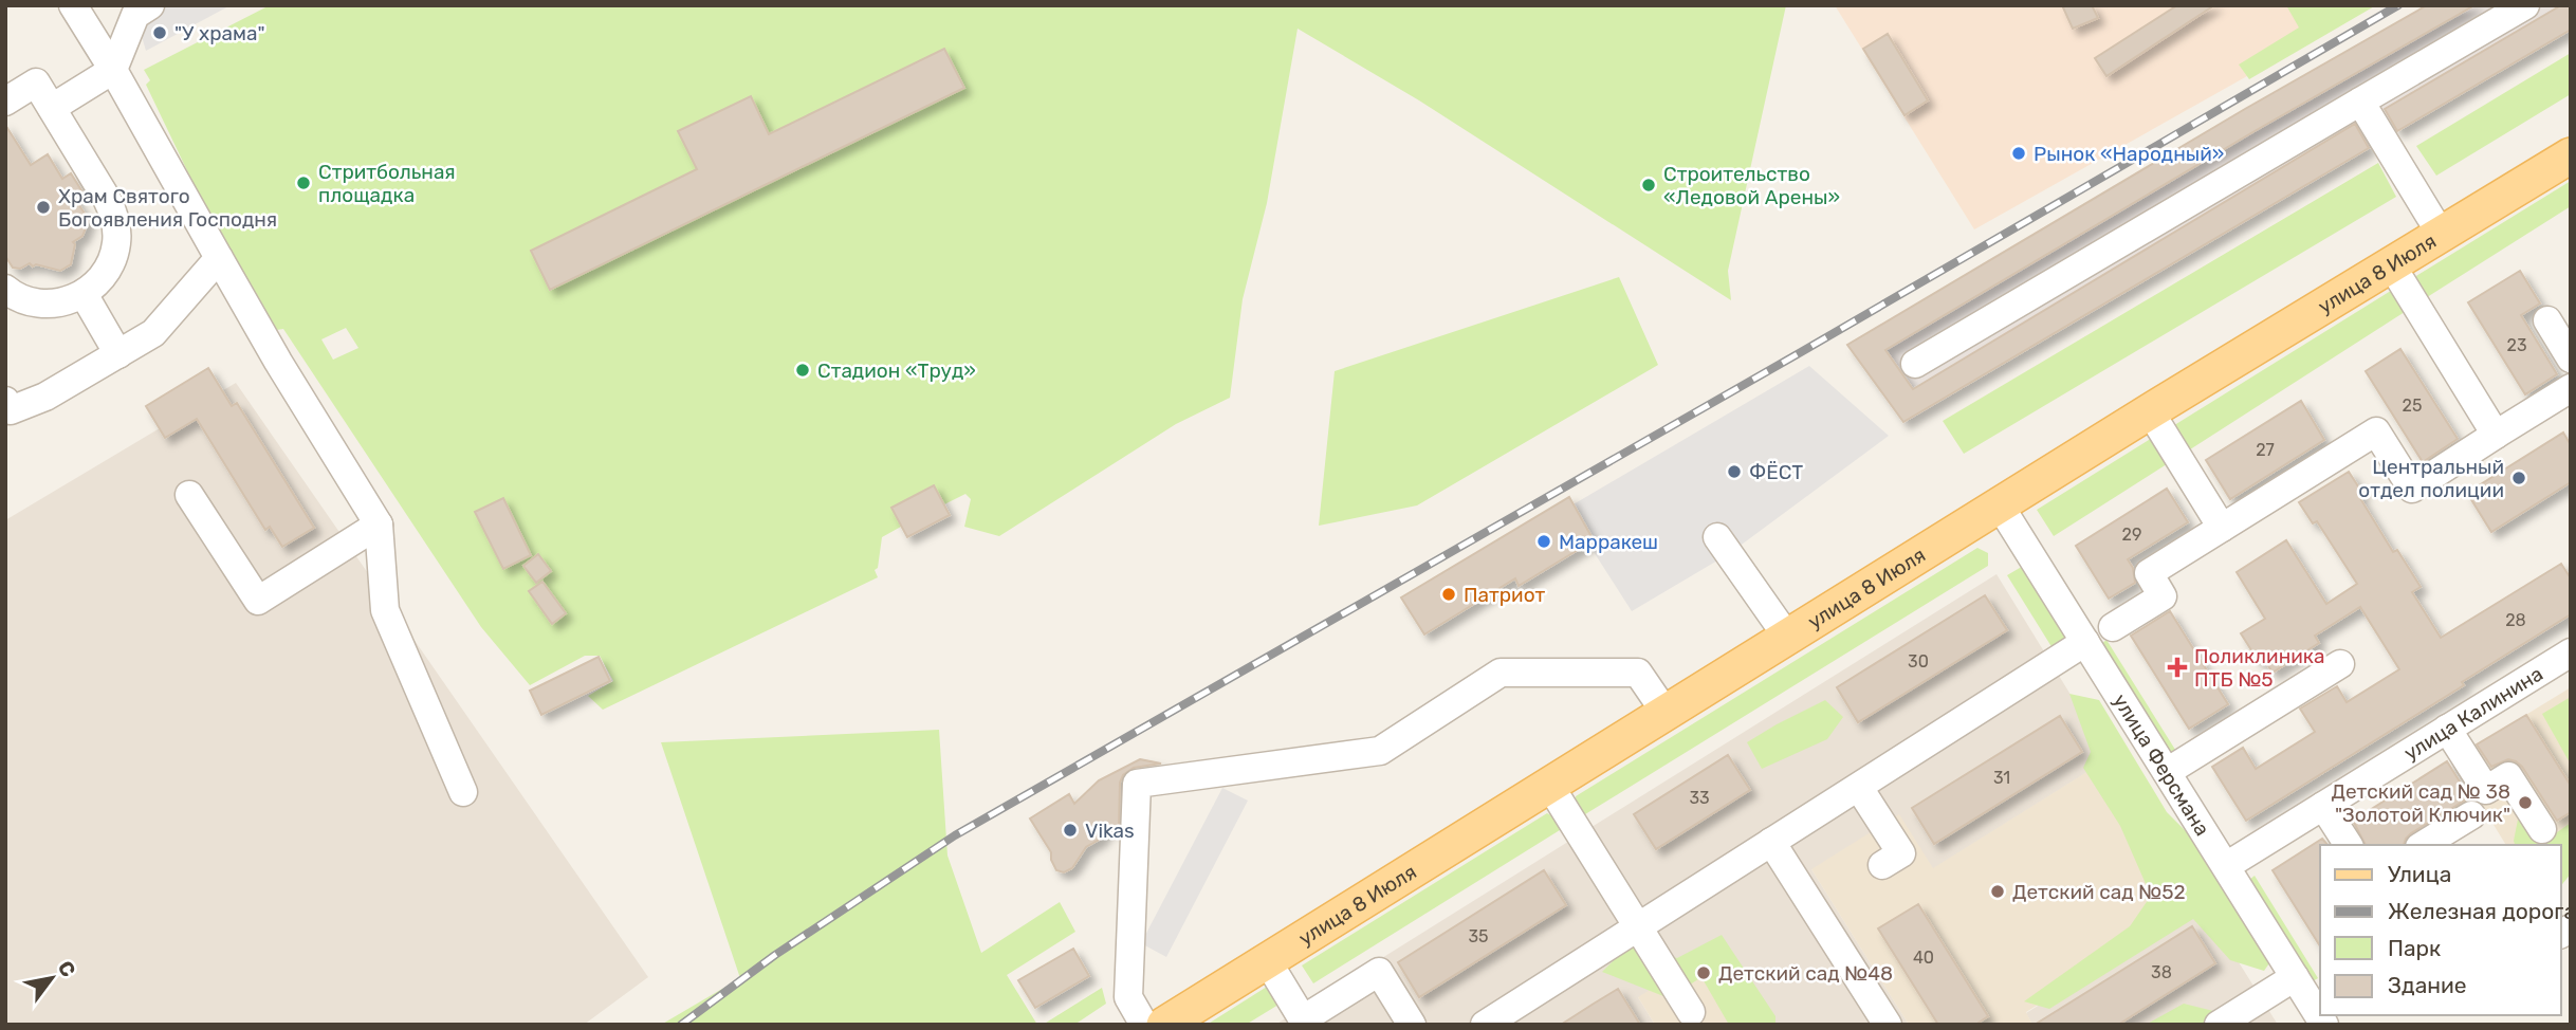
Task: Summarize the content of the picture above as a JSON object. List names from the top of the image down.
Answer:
{
  "streets": {
    "main road": ["улица 8 Июля"],
    "street": ["улица Калинина", "улица Ферсмана"]
  },
  "crossings": [
    ["улица 8 Июля", "улица Ферсмана"],
    ["улица Калинина", "улица Ферсмана"]
  ],
  "places": {
    "other": [
      "\"У храма\"",
      "Рынок «Народный»",
      "Стритбольная площадка",
      "Строительство «Ледовой Арены»",
      "Храм Святого Богоявления Господня",
      "Стадион «Труд»",
      "ФЁСТ",
      "Центральный отдел полиции",
      "Марракеш",
      "Патриот",
      "Детский сад № 38 \"Золотой Ключик\"",
      "Vikas",
      "Детский сад №52",
      "Детский сад №48"
    ],
    "health": ["Поликлиника ПТБ №5"]
  },
  "house_numbers": [
    "23",
    "25",
    "27",
    "29",
    "28",
    "30",
    "31",
    "33",
    "35",
    "40",
    "38"
  ],
  "legend": [
    "Улица",
    "Железная дорога",
    "Парк",
    "Здание"
  ],
  "north": "top right"
}
